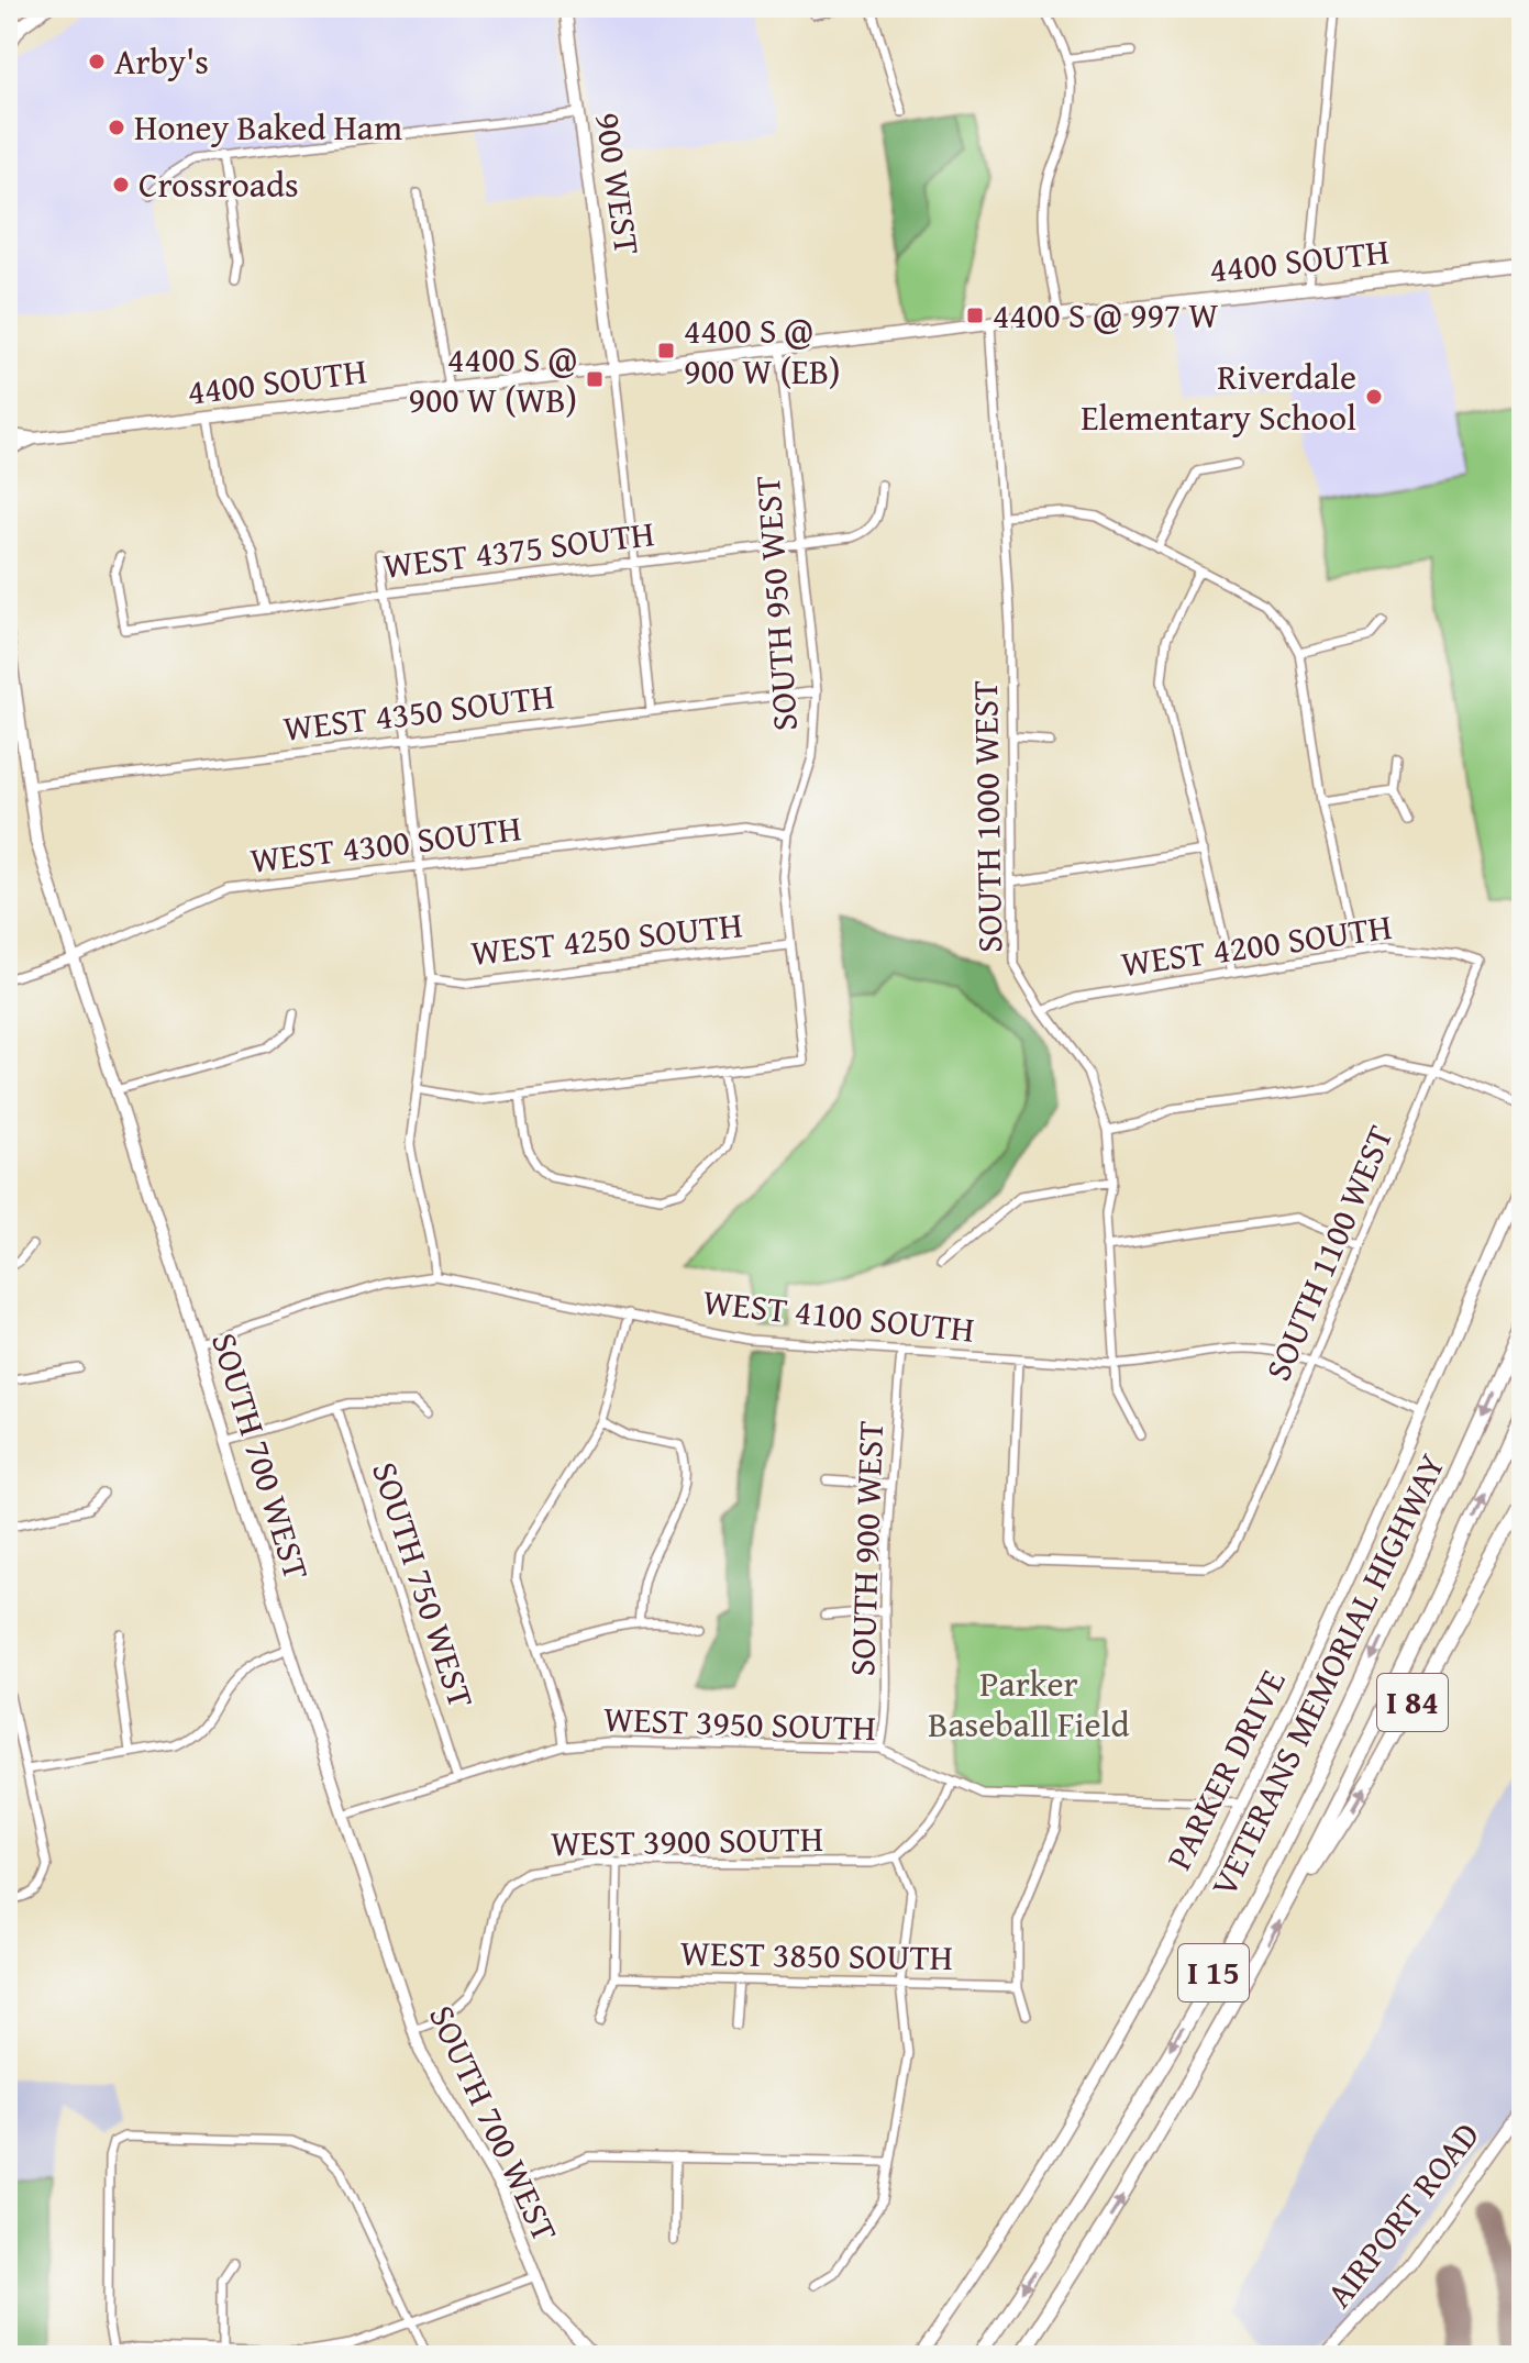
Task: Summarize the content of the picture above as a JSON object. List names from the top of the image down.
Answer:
{
  "streets": {
    "highway": ["VETERANS MEMORIAL HIGHWAY", "I 84", "I 15"],
    "street": [
      "900 WEST",
      "4400 SOUTH",
      "WEST 4375 SOUTH",
      "SOUTH 950 WEST",
      "WEST 4350 SOUTH",
      "SOUTH 1000 WEST",
      "WEST 4300 SOUTH",
      "WEST 4250 SOUTH",
      "WEST 4200 SOUTH",
      "SOUTH 1100 WEST",
      "WEST 4100 SOUTH",
      "SOUTH 700 WEST",
      "SOUTH 900 WEST",
      "SOUTH 750 WEST",
      "WEST 3950 SOUTH",
      "PARKER DRIVE",
      "WEST 3900 SOUTH",
      "WEST 3850 SOUTH",
      "AIRPORT ROAD"
    ]
  },
  "crossings": [
    ["900 WEST", "4400 SOUTH"],
    ["4400 SOUTH", "SOUTH 950 WEST"],
    ["4400 SOUTH", "SOUTH 1000 WEST"],
    ["WEST 4375 SOUTH", "SOUTH 950 WEST"],
    ["SOUTH 950 WEST", "WEST 4350 SOUTH"],
    ["SOUTH 950 WEST", "WEST 4300 SOUTH"],
    ["SOUTH 950 WEST", "WEST 4250 SOUTH"],
    ["WEST 4350 SOUTH", "SOUTH 700 WEST"],
    ["SOUTH 1000 WEST", "WEST 4200 SOUTH"],
    ["SOUTH 1000 WEST", "WEST 4100 SOUTH"],
    ["WEST 4300 SOUTH", "SOUTH 700 WEST"],
    ["WEST 4200 SOUTH", "SOUTH 1100 WEST"],
    ["SOUTH 1100 WEST", "WEST 4100 SOUTH"],
    ["WEST 4100 SOUTH", "SOUTH 700 WEST"],
    ["WEST 4100 SOUTH", "SOUTH 900 WEST"],
    ["WEST 4100 SOUTH", "PARKER DRIVE"],
    ["SOUTH 700 WEST", "WEST 3950 SOUTH"],
    ["SOUTH 700 WEST", "WEST 3900 SOUTH"],
    ["SOUTH 900 WEST", "WEST 3950 SOUTH"],
    ["SOUTH 750 WEST", "WEST 3950 SOUTH"],
    ["VETERANS MEMORIAL HIGHWAY", "I 84"],
    ["WEST 3950 SOUTH", "PARKER DRIVE"]
  ],
  "parks": ["Parker Baseball Field"],
  "places": {
    "other": [
      "Arby's",
      "Honey Baked Ham",
      "Crossroads",
      "Riverdale Elementary School"
    ],
    "transit": ["4400 S @ 997 W", "4400 S @ 900 W (EB)", "4400 S @ 900 W (WB)"]
  }
}
